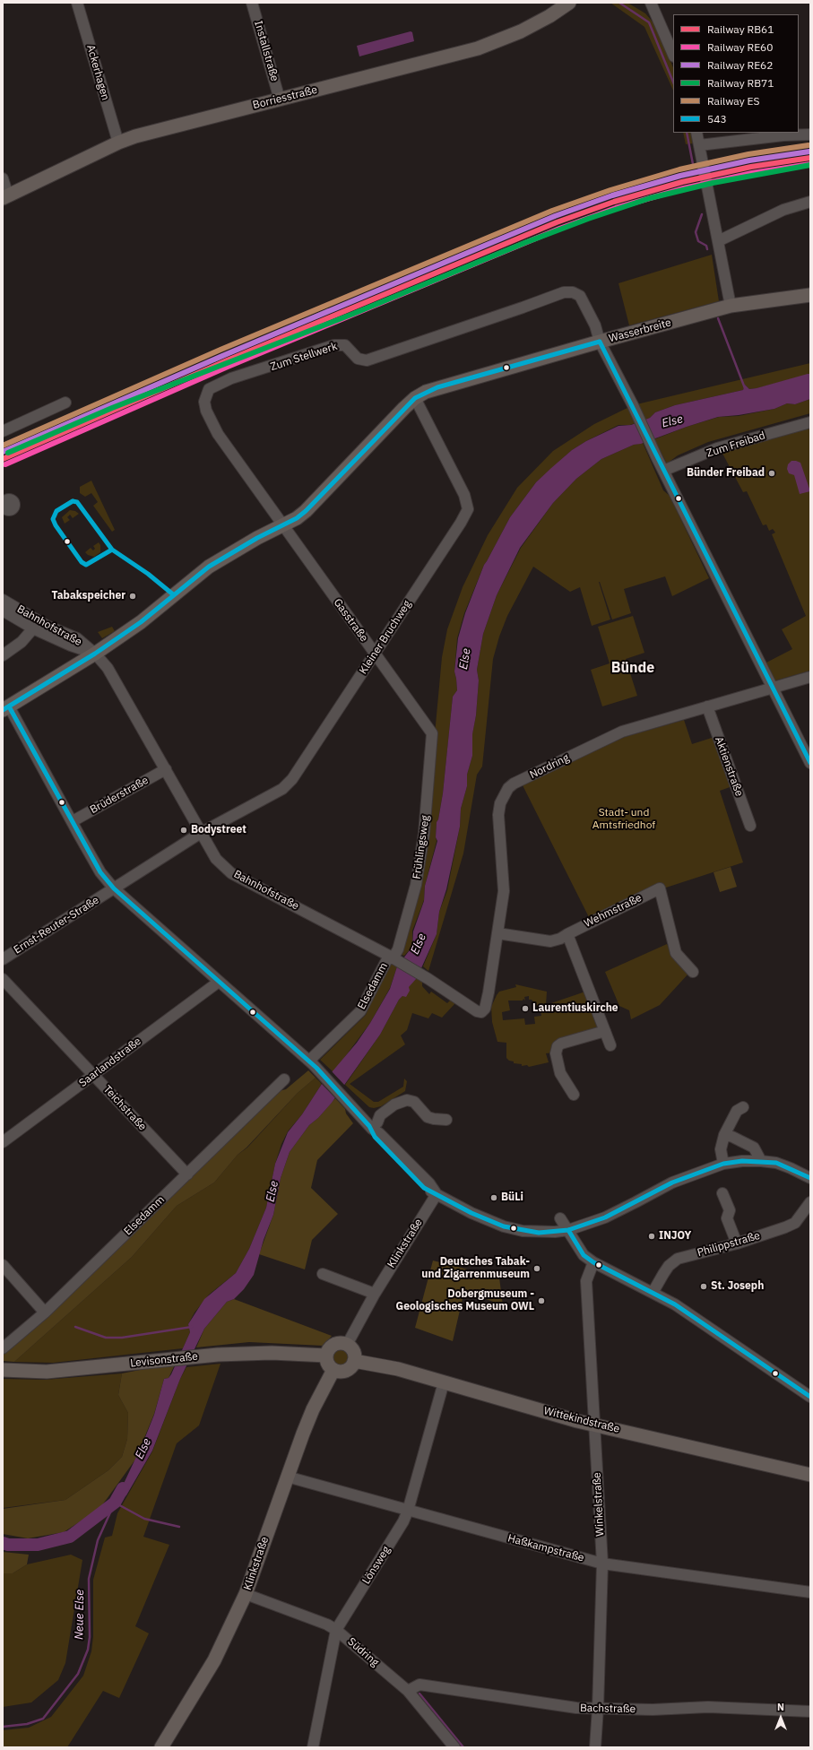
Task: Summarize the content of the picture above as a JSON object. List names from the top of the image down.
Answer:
{
  "streets": {
    "main road": [
      "Borriesstraße",
      "Wasserbreite",
      "Klinkstraße",
      "Levisonstraße",
      "Wittekindstraße"
    ],
    "street": [
      "Installstraße",
      "Ackerhagen",
      "Zum Stellwerk",
      "Zum Freibad",
      "Gasstraße",
      "Bahnhofstraße",
      "Kleiner Bruchweg",
      "Nordring",
      "Aktienstraße",
      "Brüderstraße",
      "Frühlingsweg",
      "Wehmstraße",
      "Ernst-Reuter-Straße",
      "Elsedamm",
      "Saarlandstraße",
      "Teichstraße",
      "Philippstraße",
      "Winkelstraße",
      "Haßkampstraße",
      "Lönsweg",
      "Südring",
      "Bachstraße"
    ]
  },
  "crossings": [
    ["Installstraße", "Borriesstraße"],
    ["Ackerhagen", "Borriesstraße"],
    ["Wasserbreite", "Zum Stellwerk"],
    ["Wasserbreite", "Gasstraße"],
    ["Wasserbreite", "Bahnhofstraße"],
    ["Wasserbreite", "Kleiner Bruchweg"],
    ["Zum Stellwerk", "Gasstraße"],
    ["Gasstraße", "Kleiner Bruchweg"],
    ["Gasstraße", "Frühlingsweg"],
    ["Bahnhofstraße", "Kleiner Bruchweg"],
    ["Bahnhofstraße", "Nordring"],
    ["Bahnhofstraße", "Brüderstraße"],
    ["Bahnhofstraße", "Frühlingsweg"],
    ["Bahnhofstraße", "Ernst-Reuter-Straße"],
    ["Bahnhofstraße", "Elsedamm"],
    ["Kleiner Bruchweg", "Ernst-Reuter-Straße"],
    ["Nordring", "Aktienstraße"],
    ["Nordring", "Wehmstraße"],
    ["Frühlingsweg", "Elsedamm"],
    ["Elsedamm", "Teichstraße"],
    ["Saarlandstraße", "Teichstraße"],
    ["Klinkstraße", "Levisonstraße"],
    ["Klinkstraße", "Wittekindstraße"],
    ["Klinkstraße", "Haßkampstraße"],
    ["Klinkstraße", "Südring"],
    ["Levisonstraße", "Wittekindstraße"],
    ["Wittekindstraße", "Winkelstraße"],
    ["Wittekindstraße", "Lönsweg"],
    ["Winkelstraße", "Haßkampstraße"],
    ["Winkelstraße", "Bachstraße"],
    ["Haßkampstraße", "Lönsweg"],
    ["Lönsweg", "Südring"],
    ["Südring", "Bachstraße"]
  ],
  "districts": ["Bünde"],
  "water": ["Else", "Neue Else"],
  "parks": ["Stadt- und Amtsfriedhof"],
  "places": [
    "Bünder Freibad",
    "Tabakspeicher",
    "Bodystreet",
    "Laurentiuskirche",
    "BüLi",
    "INJOY",
    "Deutsches Tabak- und Zigarrenmuseum",
    "St. Joseph",
    "Dobergmuseum - Geologisches Museum OWL"
  ],
  "lines": [
    "rail line ES",
    "rail line RE62",
    "rail line RB61",
    "rail line RE60",
    "rail line RB71",
    "transit line 543"
  ],
  "legend": [
    "Railway RB61",
    "Railway RE60",
    "Railway RE62",
    "Railway RB71",
    "Railway ES",
    "543"
  ],
  "north": "top"
}
